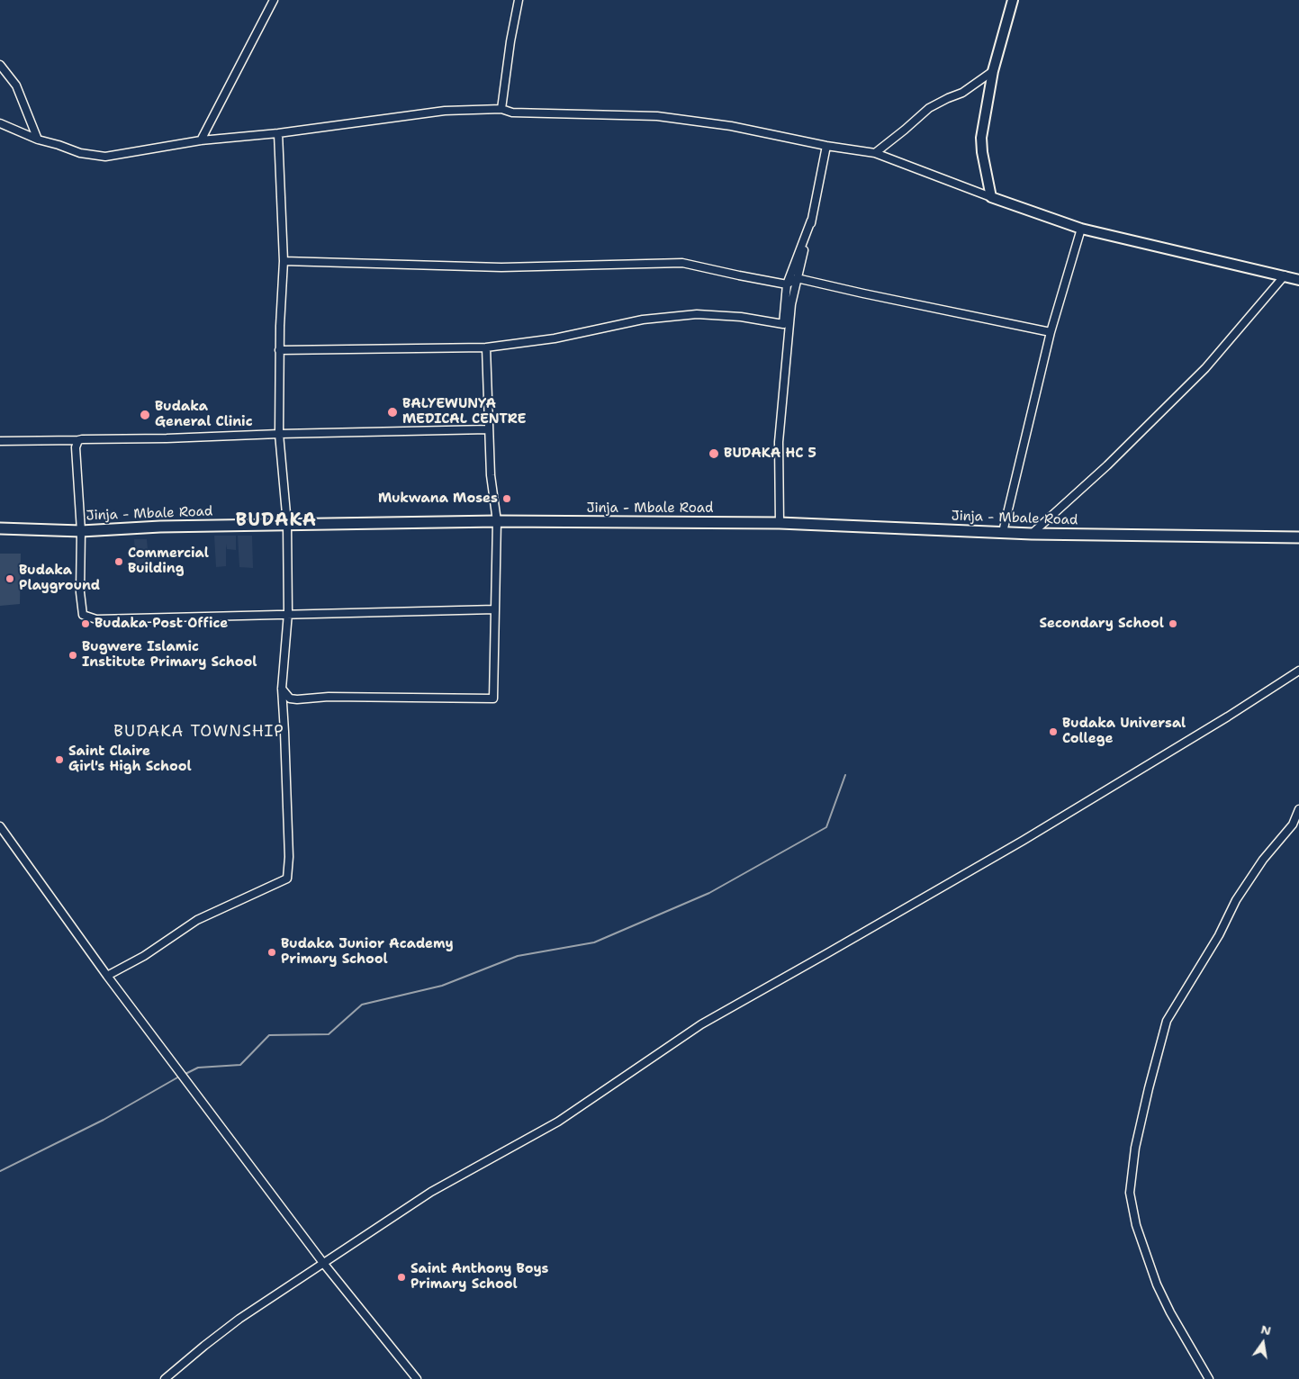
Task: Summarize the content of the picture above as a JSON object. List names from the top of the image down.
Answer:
{
  "streets": {
    "main road": ["Jinja - Mbale Road"]
  },
  "districts": ["BUDAKA", "BUDAKA TOWNSHIP"],
  "places": [
    "BALYEWUNYA MEDICAL CENTRE",
    "Budaka General Clinic",
    "BUDAKA HC 5",
    "Mukwana Moses",
    "Commercial Building",
    "Budaka Playground",
    "Budaka Post Office",
    "Secondary School",
    "Bugwere Islamic Institute Primary School",
    "Budaka Universal College",
    "Saint Claire Girl's High School",
    "Budaka Junior Academy Primary School",
    "Saint Anthony Boys Primary School"
  ],
  "north": "top"
}
